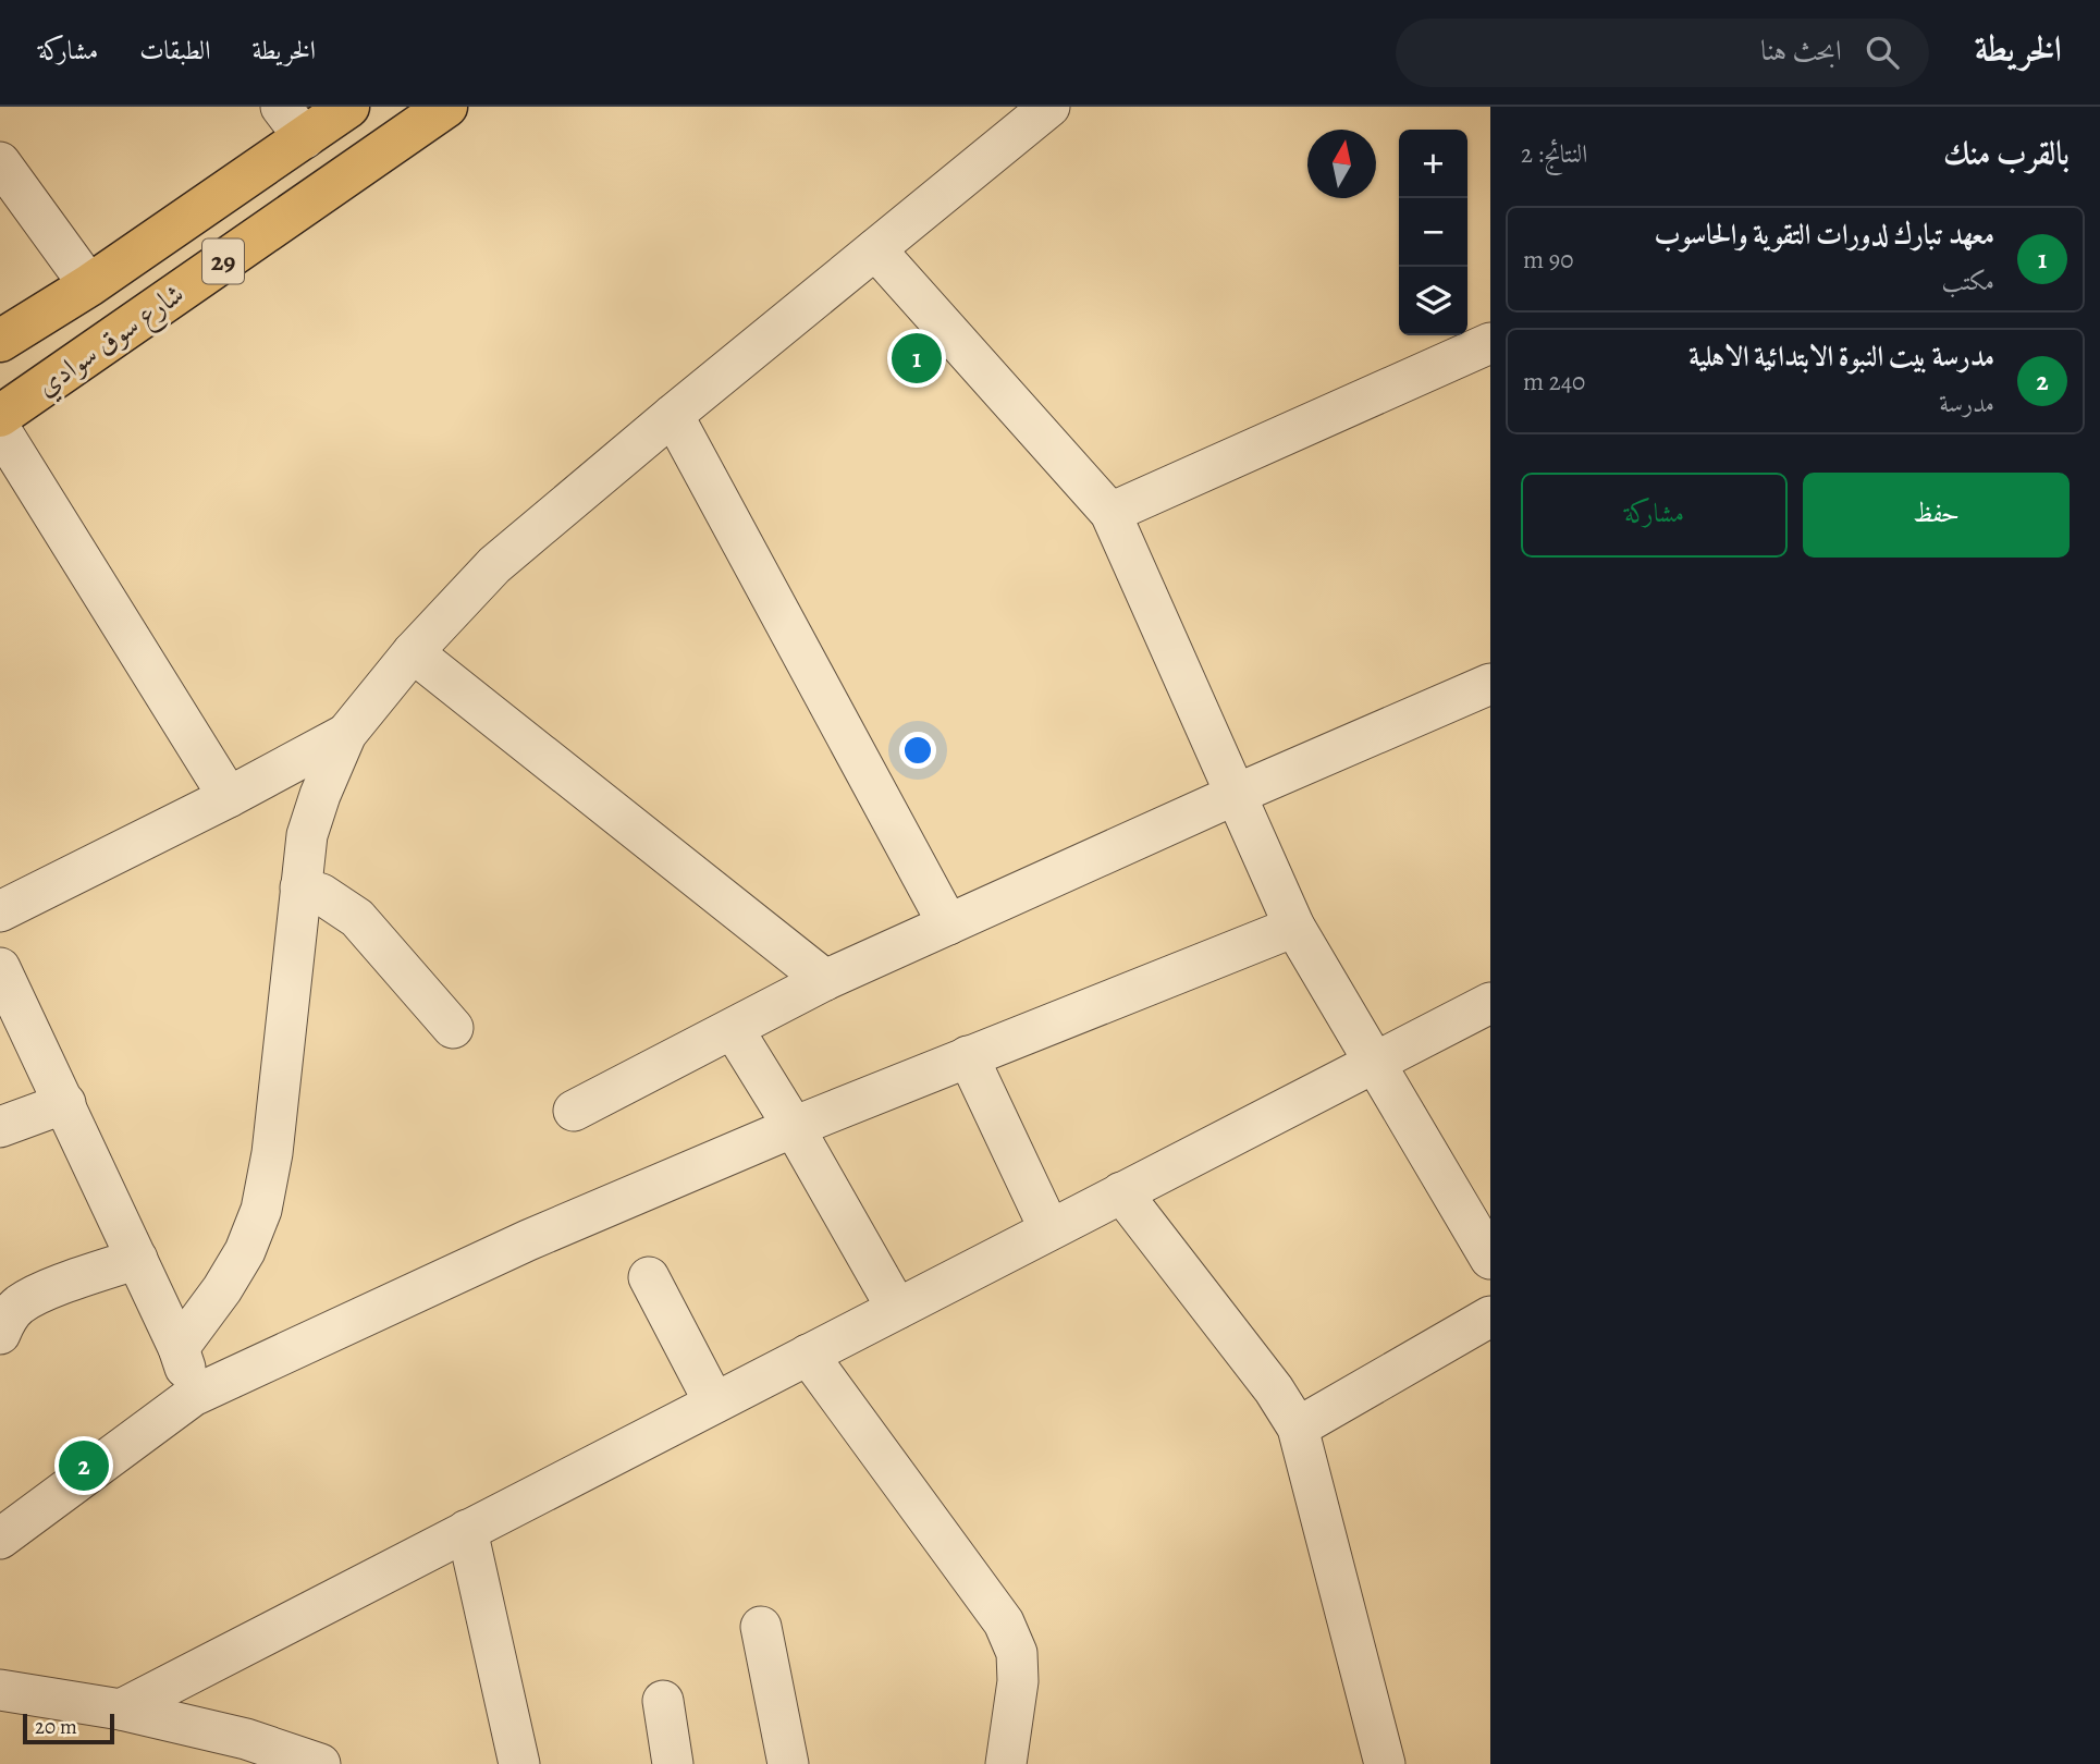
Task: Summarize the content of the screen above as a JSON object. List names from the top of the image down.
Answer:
{
  "streets": {
    "main road": ["29", "شارع سوق سوادي"]
  },
  "scale_bar": "20 m",
  "north": "top",
  "page": {
    "header": "الخريطة",
    "search": "ابحث هنا",
    "nav": ["الخريطة", "الطبقات", "مشاركة"],
    "heading": ["بالقرب منك", "النتائج: 2"],
    "map_buttons": ["+", "−"],
    "list": [
      {
        "mark": "1",
        "name": "معهد تبارك لدورات التقوية والحاسوب",
        "note": "مكتب",
        "value": "90 m"
      },
      {
        "mark": "2",
        "name": "مدرسة بيت النبوة الابتدائية الاهلية",
        "note": "مدرسة",
        "value": "240 m"
      }
    ],
    "pins": ["1", "2"],
    "buttons": ["حفظ", "مشاركة"],
    "scale": "20 m"
  }
}
